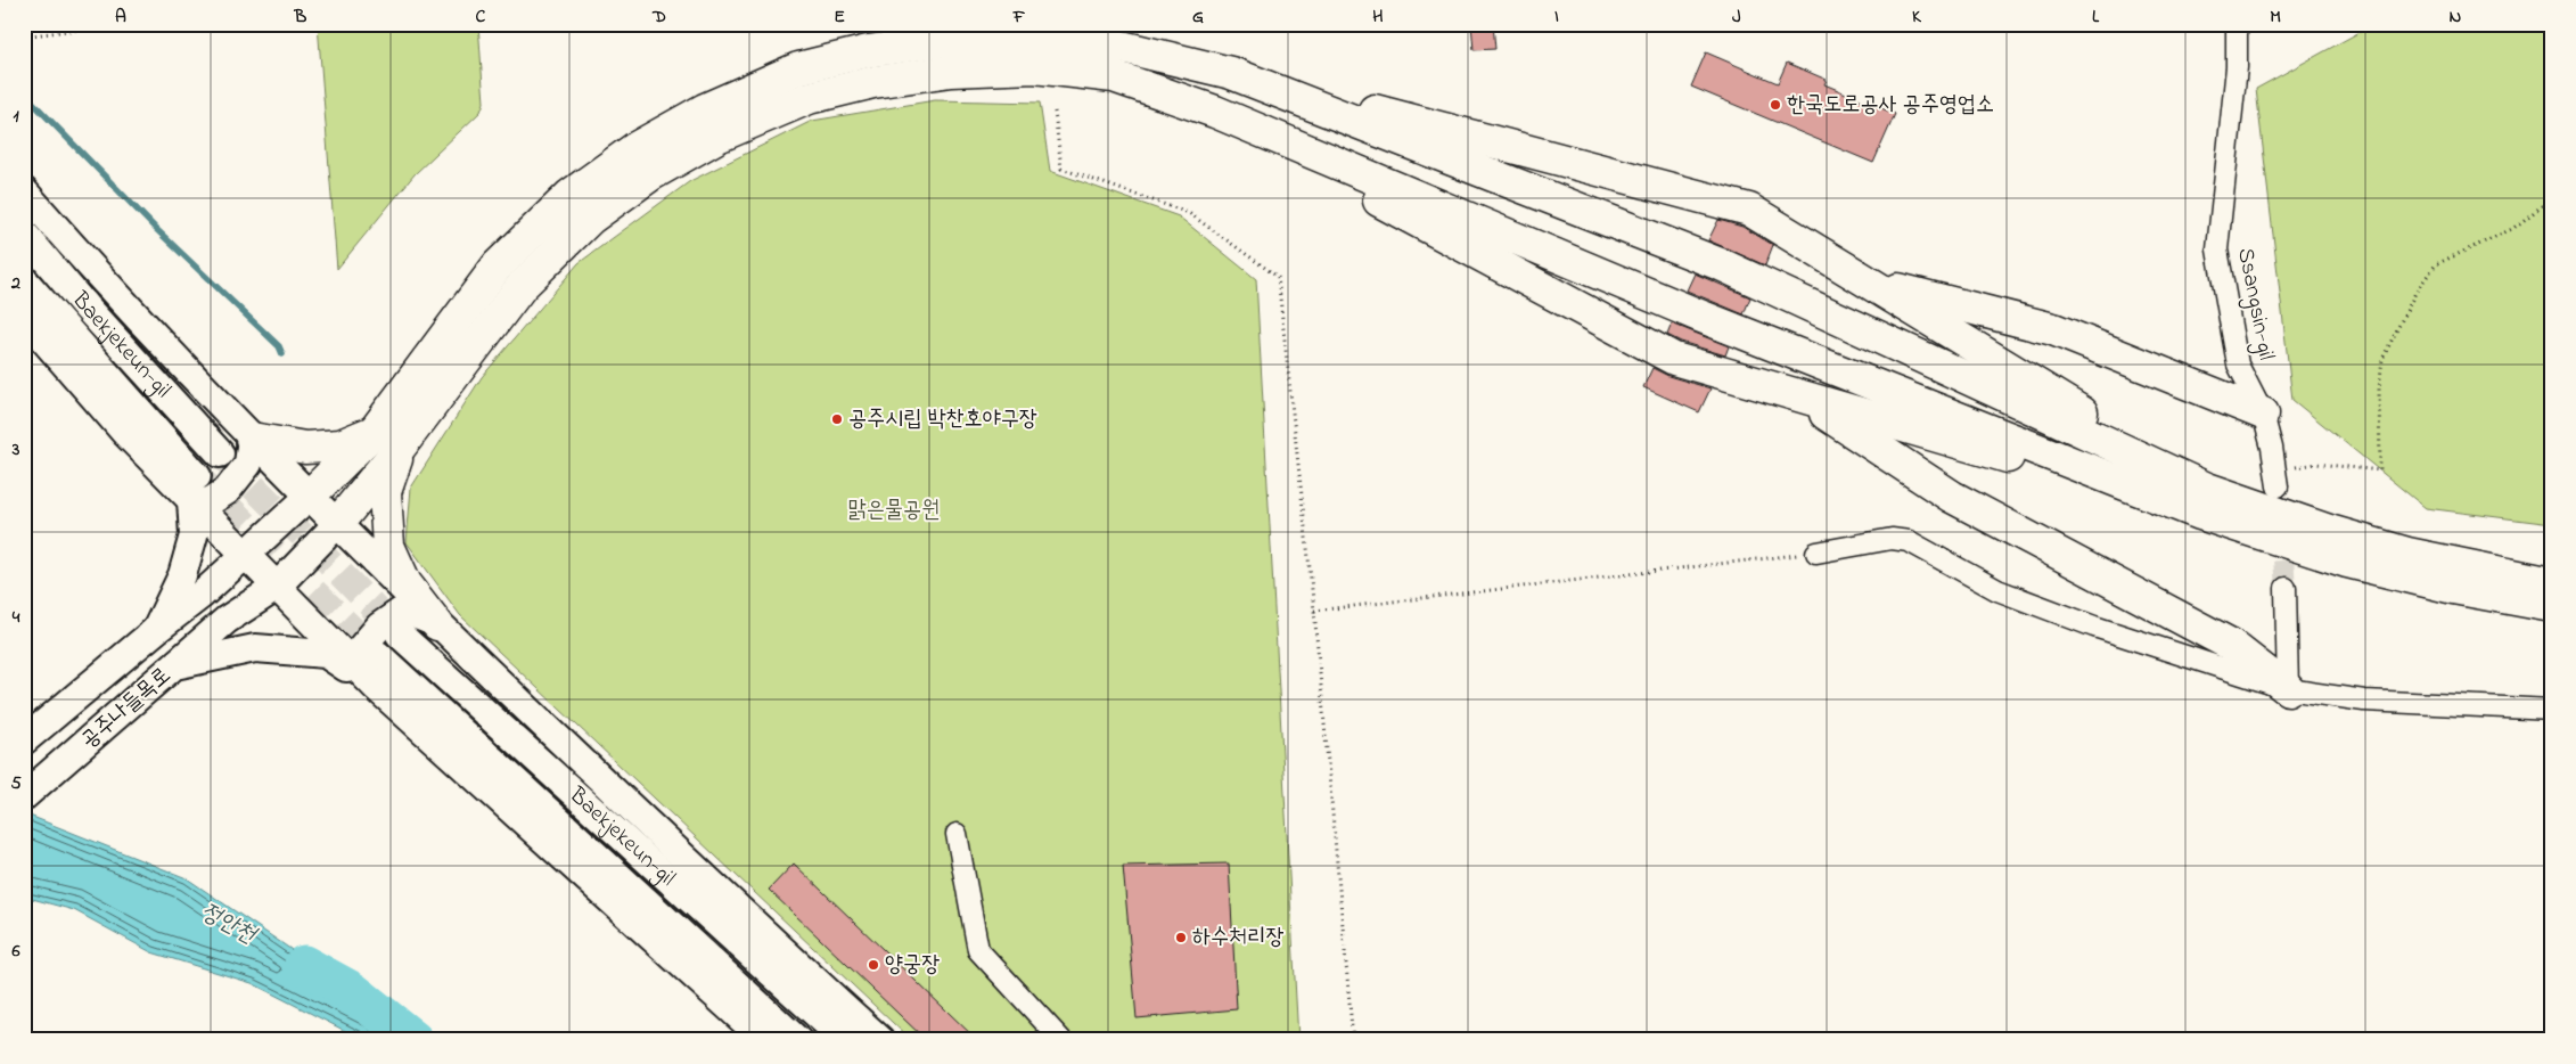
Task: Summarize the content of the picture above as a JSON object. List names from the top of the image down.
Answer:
{
  "streets": {
    "main road": ["Baekjekeun-gil", "공주나들목로"],
    "street": ["Ssangsin-gil"]
  },
  "water": ["정안천"],
  "parks": ["맑은물공원"],
  "places": [
    "한국도로공사 공주영업소",
    "공주시립 박찬호야구장",
    "하수처리장",
    "양궁장"
  ],
  "grid": {
    "columns": [
      "A",
      "B",
      "C",
      "D",
      "E",
      "F",
      "G",
      "H",
      "I",
      "J",
      "K",
      "L",
      "M",
      "N"
    ],
    "rows": [
      "1",
      "2",
      "3",
      "4",
      "5",
      "6"
    ]
  }
}
